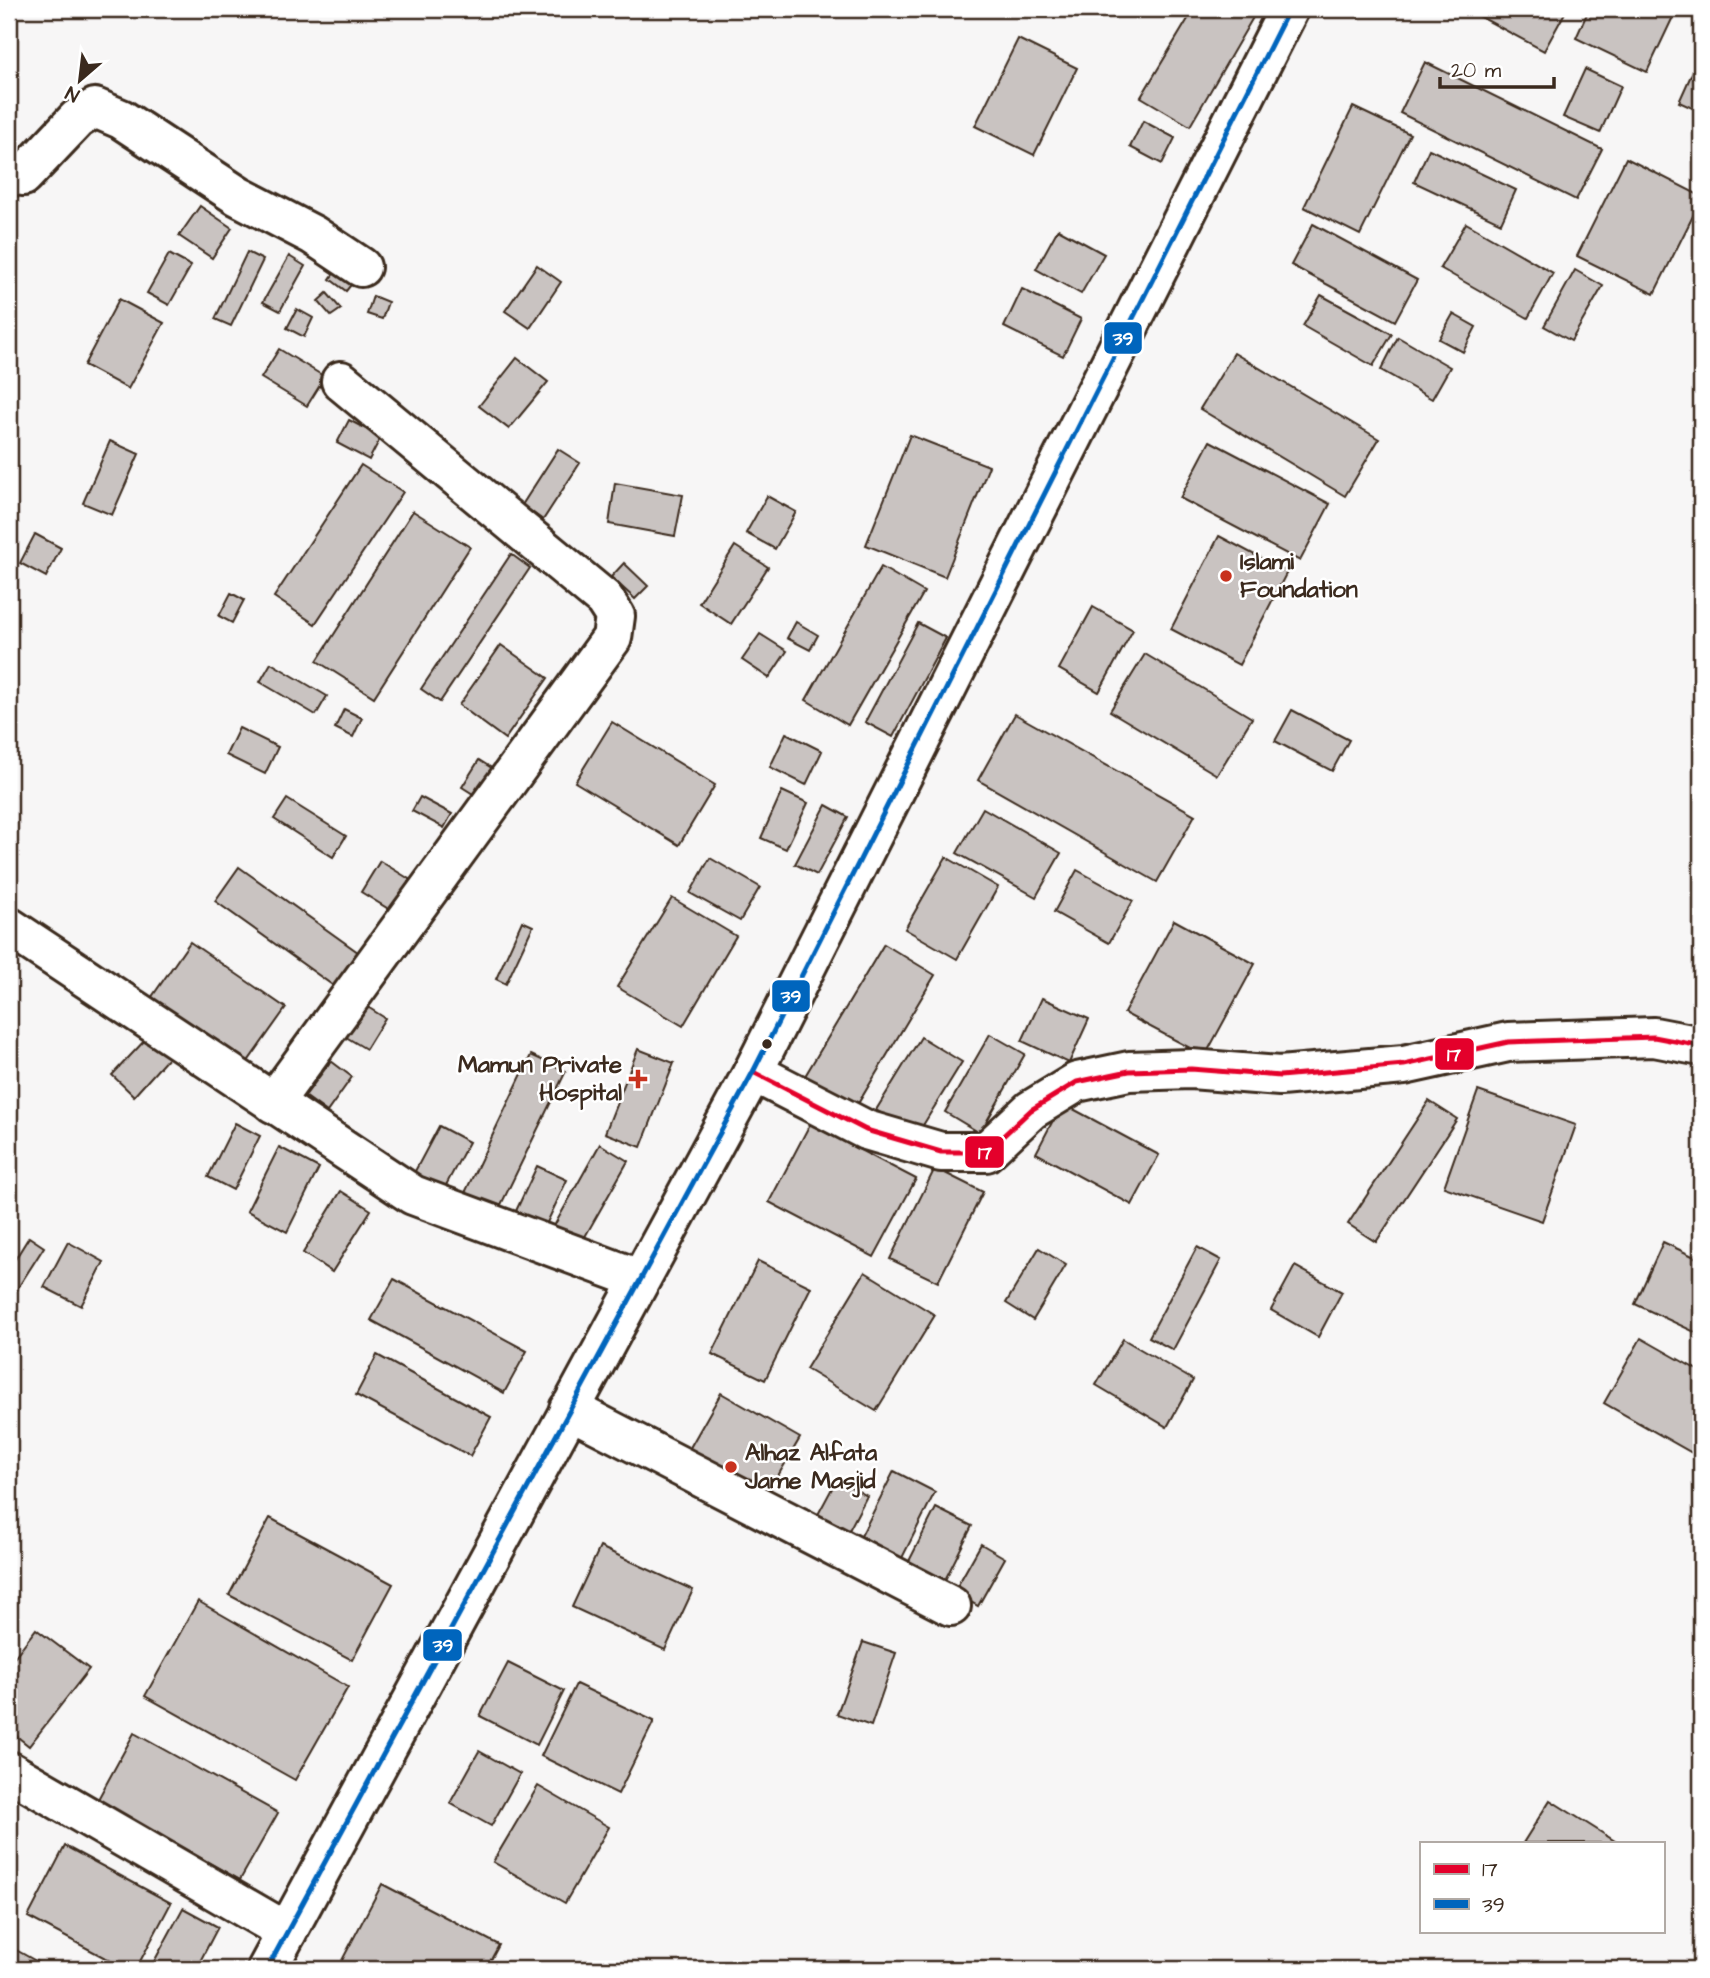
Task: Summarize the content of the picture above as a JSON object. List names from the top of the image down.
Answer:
{
  "places": {
    "other": ["Islami Foundation", "Alhaz Alfata Jame Masjid"],
    "health": ["Mamun Private Hospital"]
  },
  "lines": ["transit line 39", "transit line 17"],
  "legend": ["17", "39"],
  "scale_bar": "20 m",
  "north": "bottom left"
}
